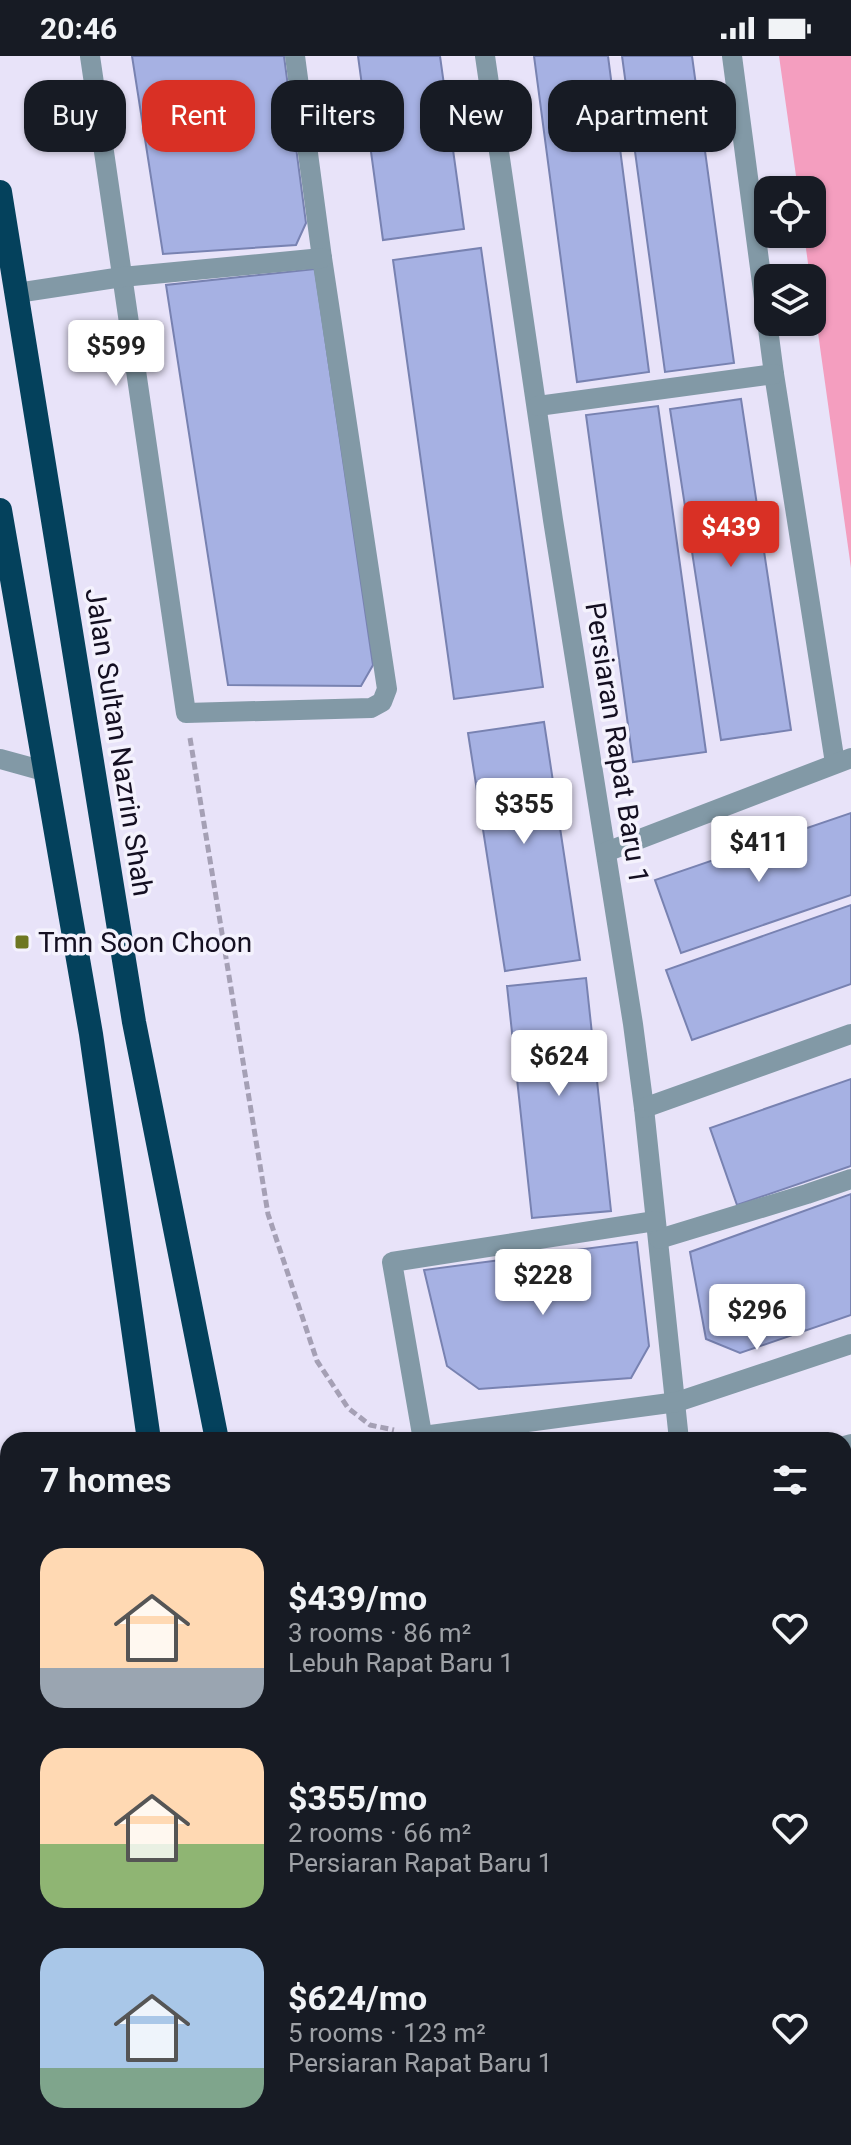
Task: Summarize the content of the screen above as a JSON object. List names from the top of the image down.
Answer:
{
  "streets": {
    "highway": ["Jalan Sultan Nazrin Shah"],
    "street": ["Persiaran Rapat Baru 1"]
  },
  "places": {
    "transit": ["Tmn Soon Choon"]
  },
  "page": {
    "status": "20:46",
    "chip": [
      "Buy",
      "Rent",
      "Filters",
      "New",
      "Apartment"
    ],
    "price": [
      "$599",
      "$439",
      "$355",
      "$411",
      "$624",
      "$228",
      "$296"
    ],
    "heading": "7 homes",
    "list": [
      {
        "name": "$439/mo",
        "note": "3 rooms · 86 m² · Lebuh Rapat Baru 1"
      },
      {
        "name": "$355/mo",
        "note": "2 rooms · 66 m² · Persiaran Rapat Baru 1"
      },
      {
        "name": "$624/mo",
        "note": "5 rooms · 123 m² · Persiaran Rapat Baru 1"
      }
    ]
  }
}
